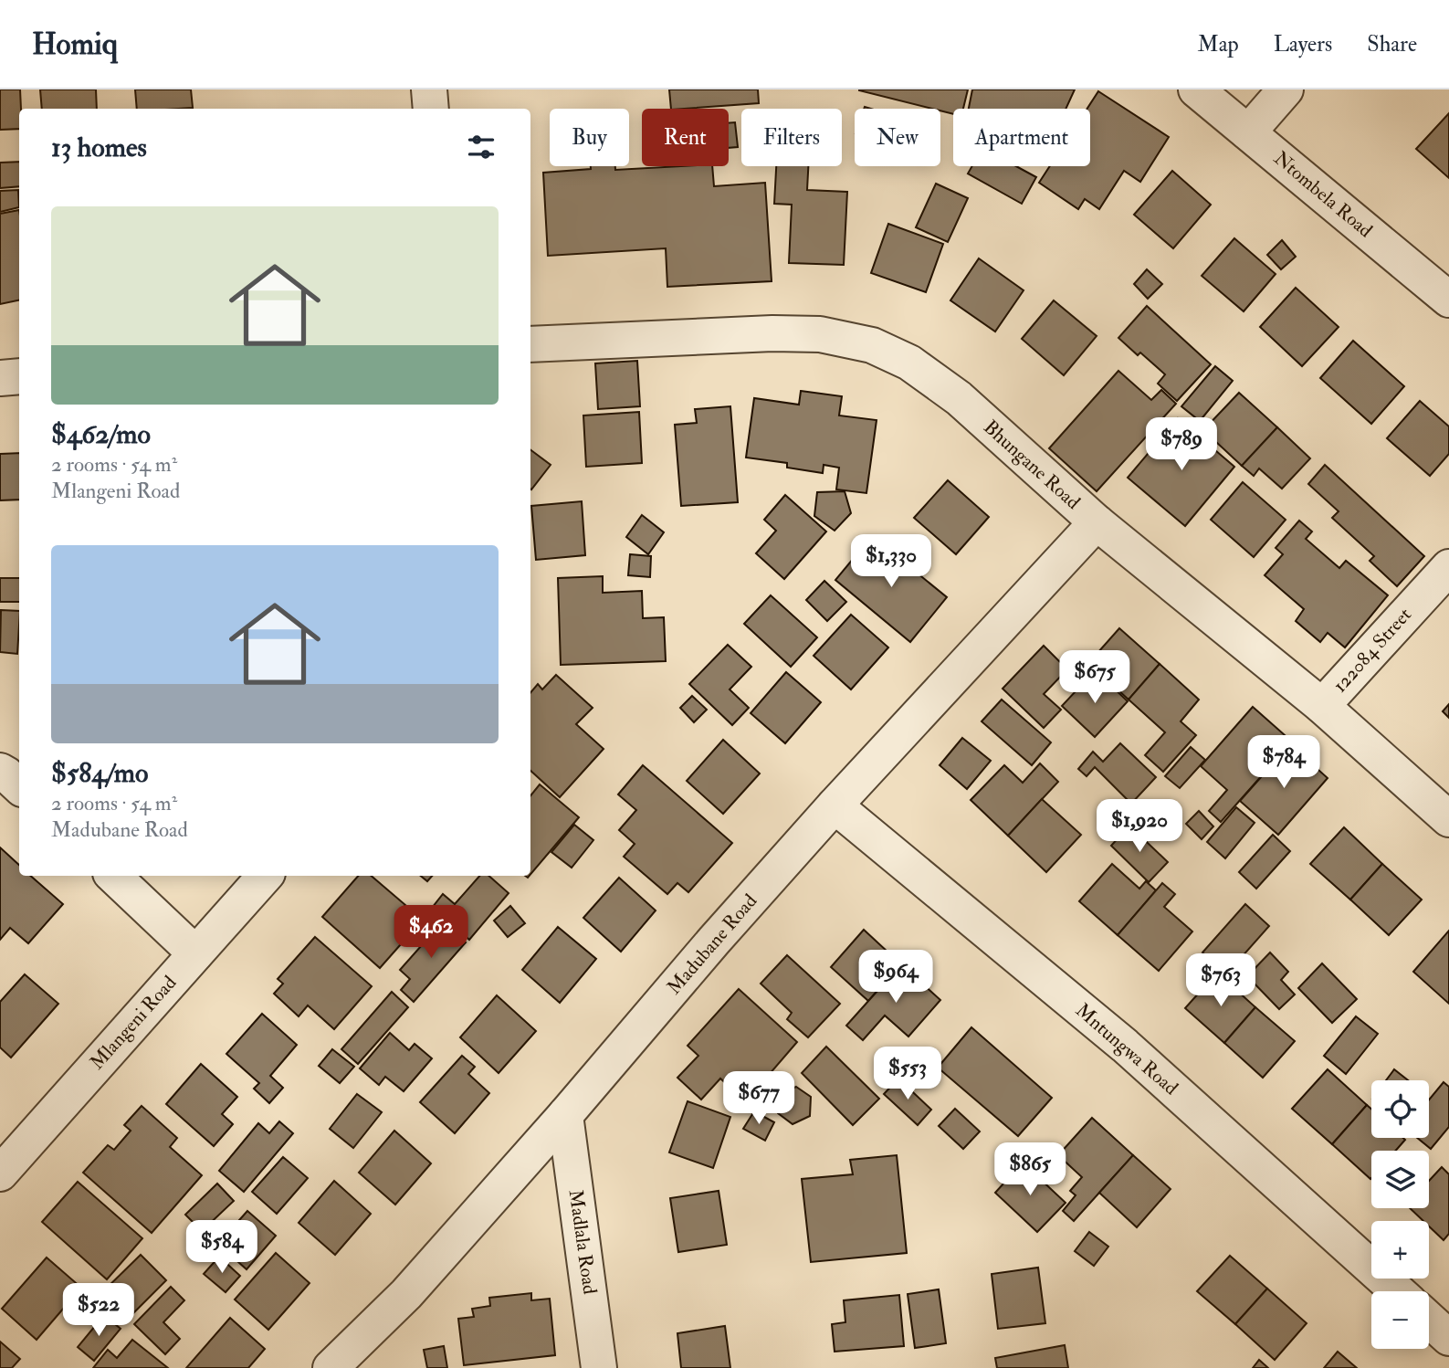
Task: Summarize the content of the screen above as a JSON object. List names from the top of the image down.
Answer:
{
  "streets": {
    "street": [
      "Ntombela Road",
      "Bhungane Road",
      "122084 Street",
      "Madubane Road",
      "Mlangeni Road",
      "Mntungwa Road",
      "Madlala Road"
    ]
  },
  "crossings": [
    ["Bhungane Road", "122084 Street"],
    ["Bhungane Road", "Madubane Road"],
    ["Madubane Road", "Mntungwa Road"],
    ["Madubane Road", "Madlala Road"]
  ],
  "page": {
    "header": "Homiq",
    "nav": ["Map", "Layers", "Share"],
    "chip": [
      "Buy",
      "Rent",
      "Filters",
      "New",
      "Apartment"
    ],
    "heading": "13 homes",
    "list": [
      {
        "name": "$462/mo",
        "note": "2 rooms · 54 m² · Mlangeni Road"
      },
      {
        "name": "$584/mo",
        "note": "2 rooms · 54 m² · Madubane Road"
      }
    ],
    "price": [
      "$789",
      "$1,330",
      "$675",
      "$784",
      "$1,920",
      "$462",
      "$964",
      "$763",
      "$553",
      "$677",
      "$865",
      "$584",
      "$522"
    ],
    "map_buttons": ["+", "−"]
  }
}
